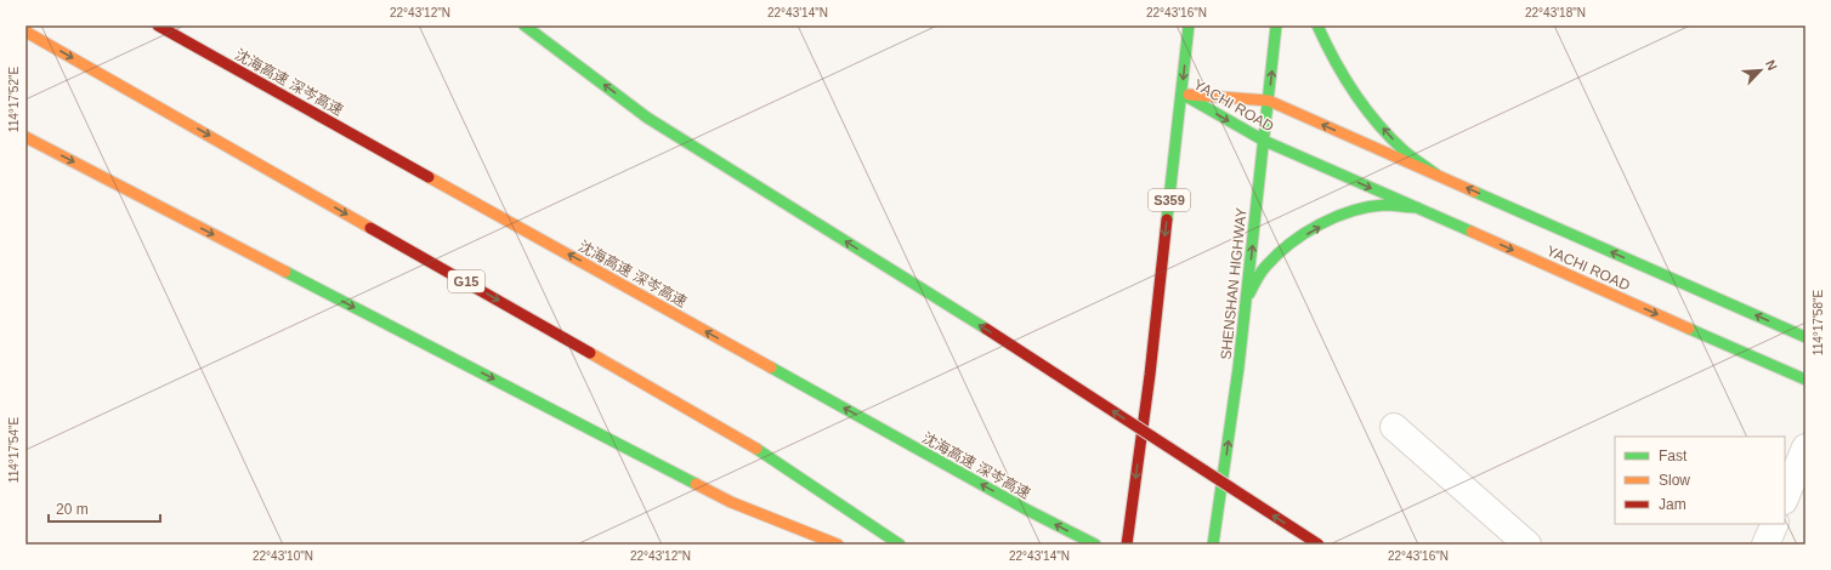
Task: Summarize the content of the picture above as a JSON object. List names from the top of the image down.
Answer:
{
  "streets": {
    "main road": [
      "沈海高速 深岑高速",
      "YACHI ROAD",
      "S359",
      "G15",
      "SHENSHAN HIGHWAY"
    ]
  },
  "crossings": [
    ["YACHI ROAD", "S359"],
    ["YACHI ROAD", "SHENSHAN HIGHWAY"]
  ],
  "legend": ["Fast", "Slow", "Jam"],
  "scale_bar": "20 m",
  "north": "top right",
  "coordinates": [
    "22°43'12\"N",
    "22°43'14\"N",
    "22°43'16\"N",
    "22°43'18\"N",
    "114°17'52\"E",
    "114°17'58\"E",
    "114°17'54\"E",
    "22°43'10\"N"
  ]
}
